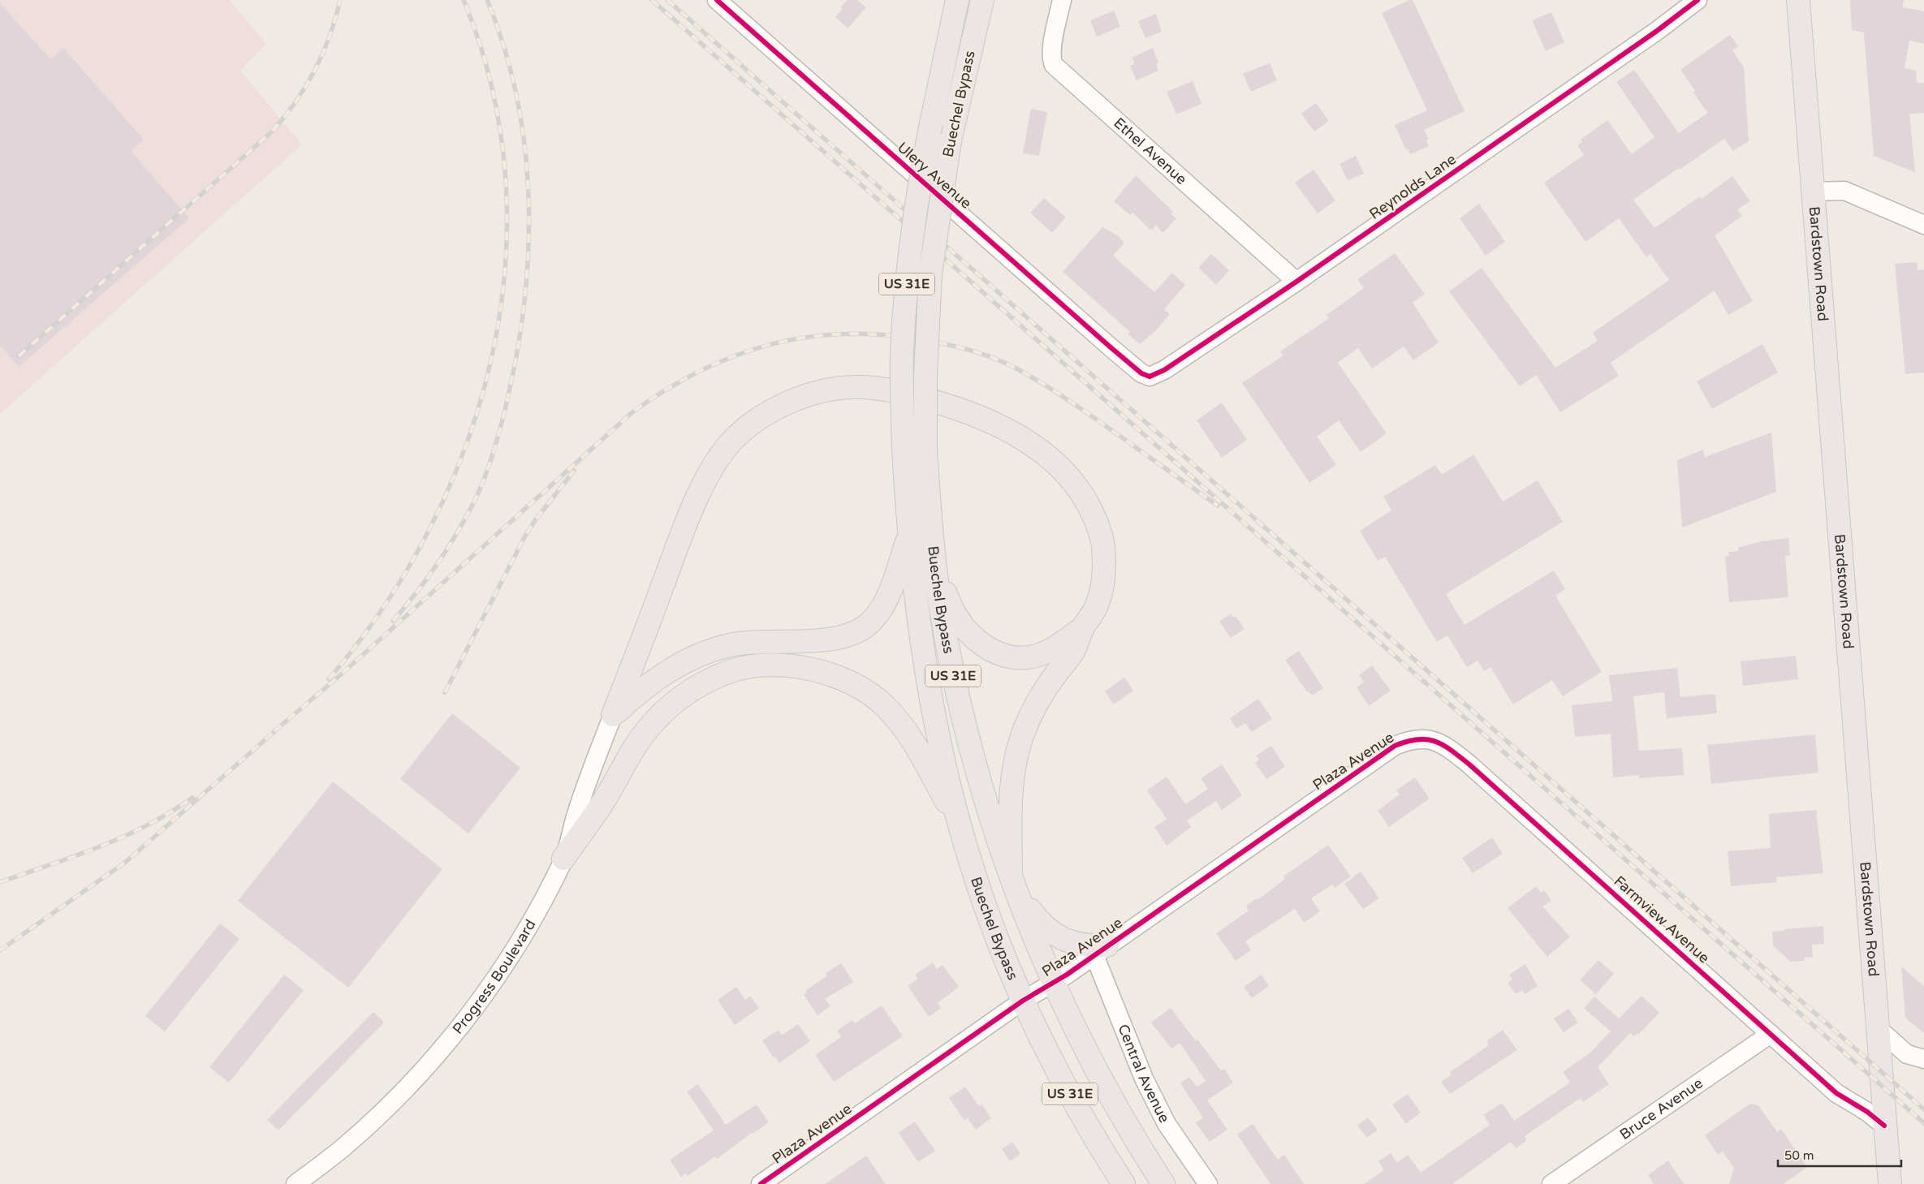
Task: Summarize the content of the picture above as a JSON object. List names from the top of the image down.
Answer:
{
  "streets": {
    "main road": ["Buechel Bypass", "Bardstown Road", "US 31E"],
    "street": [
      "Ethel Avenue",
      "Ulery Avenue",
      "Reynolds Lane",
      "Plaza Avenue",
      "Farmview Avenue",
      "Progress Boulevard",
      "Central Avenue",
      "Bruce Avenue"
    ]
  },
  "crossings": [
    ["Buechel Bypass", "Plaza Avenue"],
    ["Ethel Avenue", "Reynolds Lane"],
    ["Ulery Avenue", "Reynolds Lane"],
    ["Bardstown Road", "Farmview Avenue"],
    ["Plaza Avenue", "Farmview Avenue"],
    ["Plaza Avenue", "Central Avenue"],
    ["Farmview Avenue", "Bruce Avenue"]
  ],
  "scale_bar": "50 m"
}
